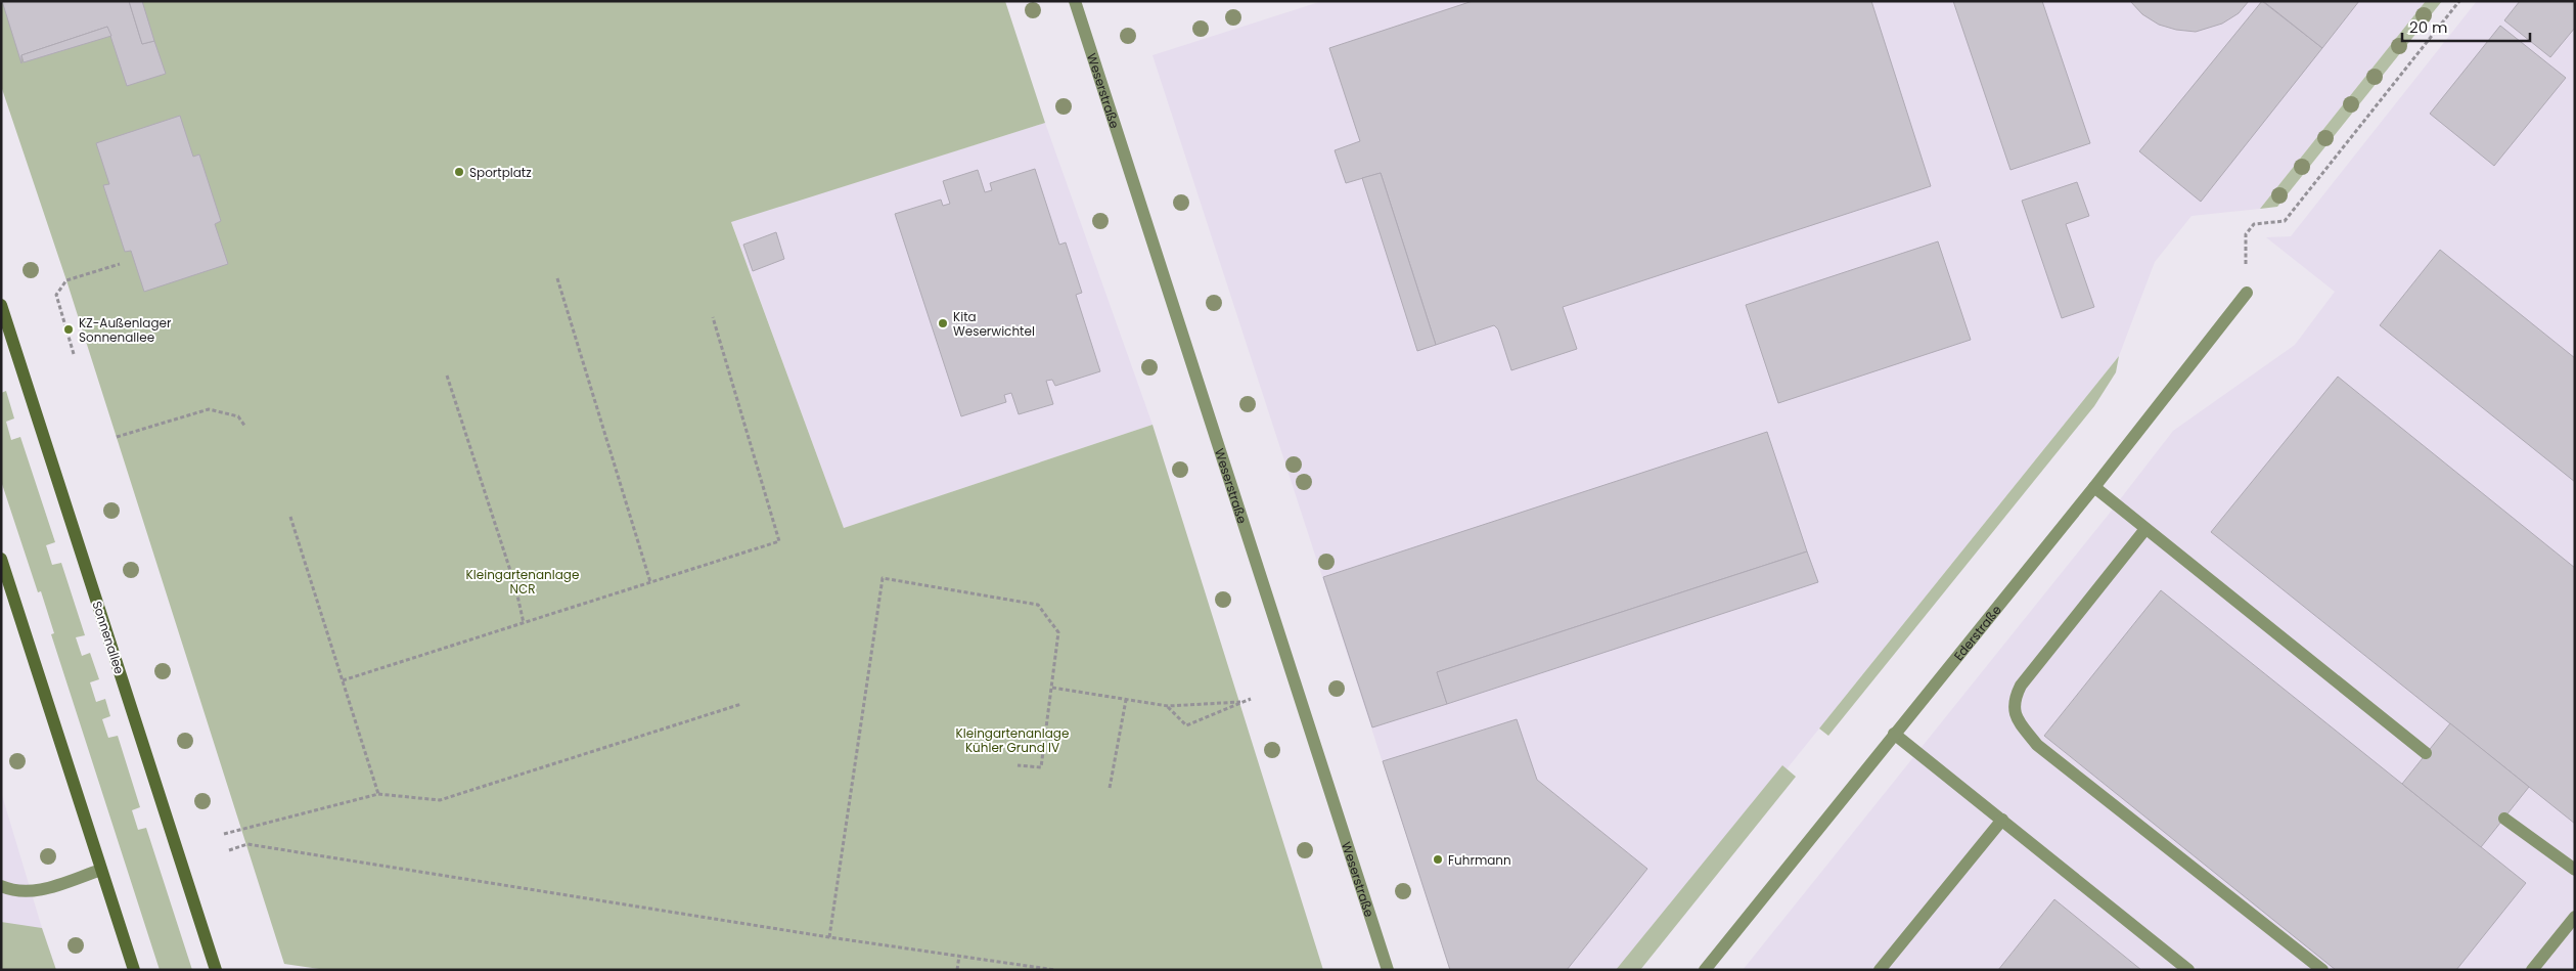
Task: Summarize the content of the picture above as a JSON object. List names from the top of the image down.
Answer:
{
  "streets": {
    "main road": ["Sonnenallee"],
    "street": ["Weserstraße", "Ederstraße"]
  },
  "parks": ["Kleingartenanlage NCR", "Kleingartenanlage Kühler Grund IV"],
  "places": [
    "Sportplatz",
    "Kita Weserwichtel",
    "KZ-Außenlager Sonnenallee",
    "Fuhrmann"
  ],
  "scale_bar": "20 m"
}
